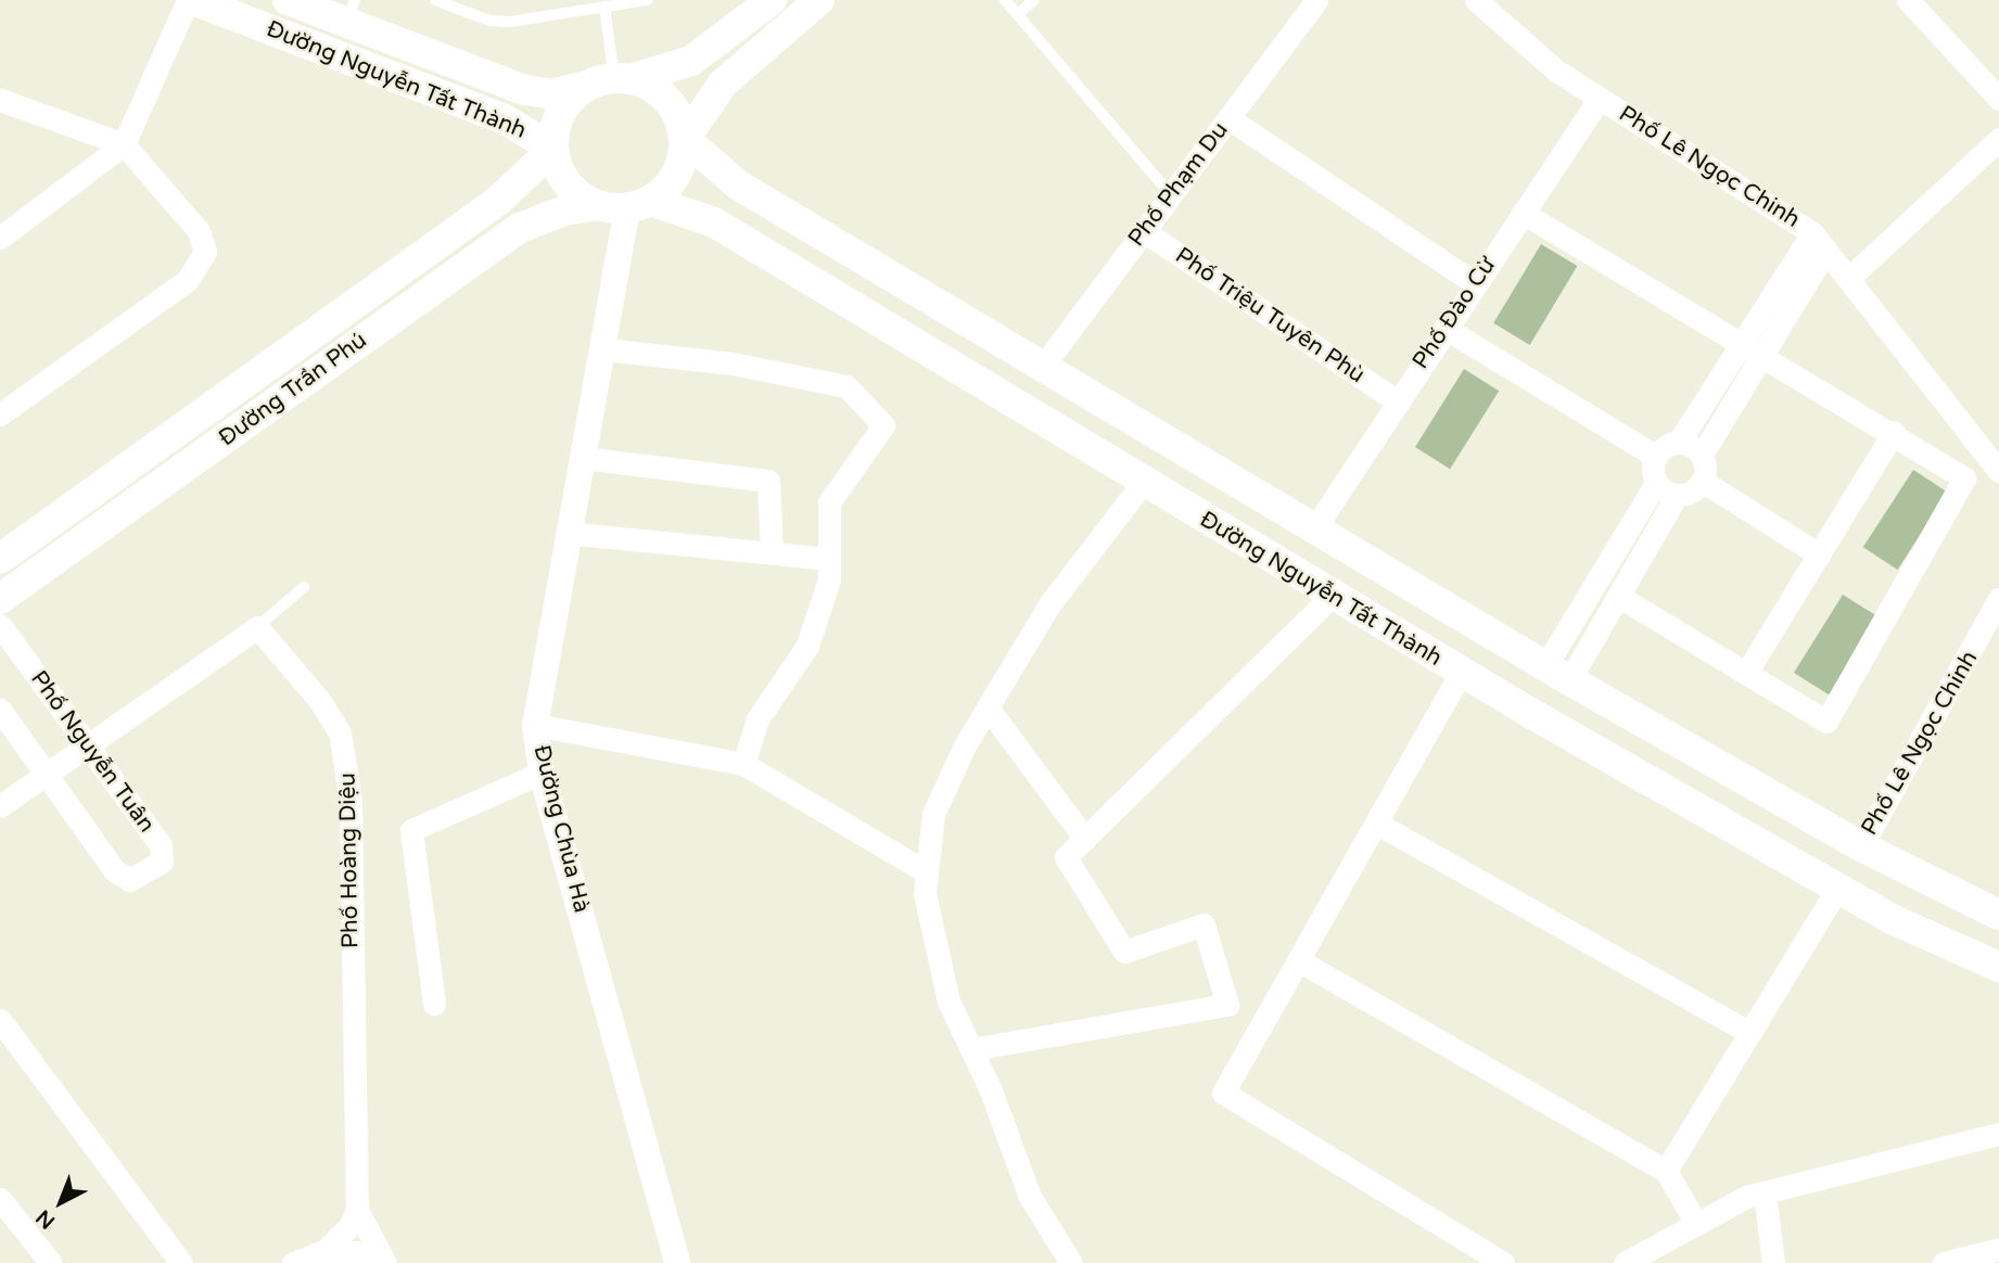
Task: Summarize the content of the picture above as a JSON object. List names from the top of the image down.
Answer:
{
  "streets": {
    "main road": ["Đường Nguyễn Tất Thành", "Đường Trần Phú"],
    "street": [
      "Phố Lê Ngọc Chinh",
      "Phố Phạm Du",
      "Phố Đào Cừ",
      "Phố Triệu Tuyên Phù",
      "Phố Nguyễn Tuân",
      "Đường Chùa Hà",
      "Phố Hoàng Diệu"
    ]
  },
  "crossings": [
    ["Đường Nguyễn Tất Thành", "Phố Lê Ngọc Chinh"],
    ["Đường Nguyễn Tất Thành", "Phố Phạm Du"],
    ["Đường Nguyễn Tất Thành", "Phố Đào Cừ"],
    ["Đường Nguyễn Tất Thành", "Đường Trần Phú"],
    ["Đường Nguyễn Tất Thành", "Đường Chùa Hà"],
    ["Phố Lê Ngọc Chinh", "Phố Đào Cừ"],
    ["Phố Phạm Du", "Phố Triệu Tuyên Phù"],
    ["Phố Đào Cừ", "Phố Triệu Tuyên Phù"],
    ["Đường Trần Phú", "Đường Chùa Hà"]
  ],
  "north": "bottom left"
}
